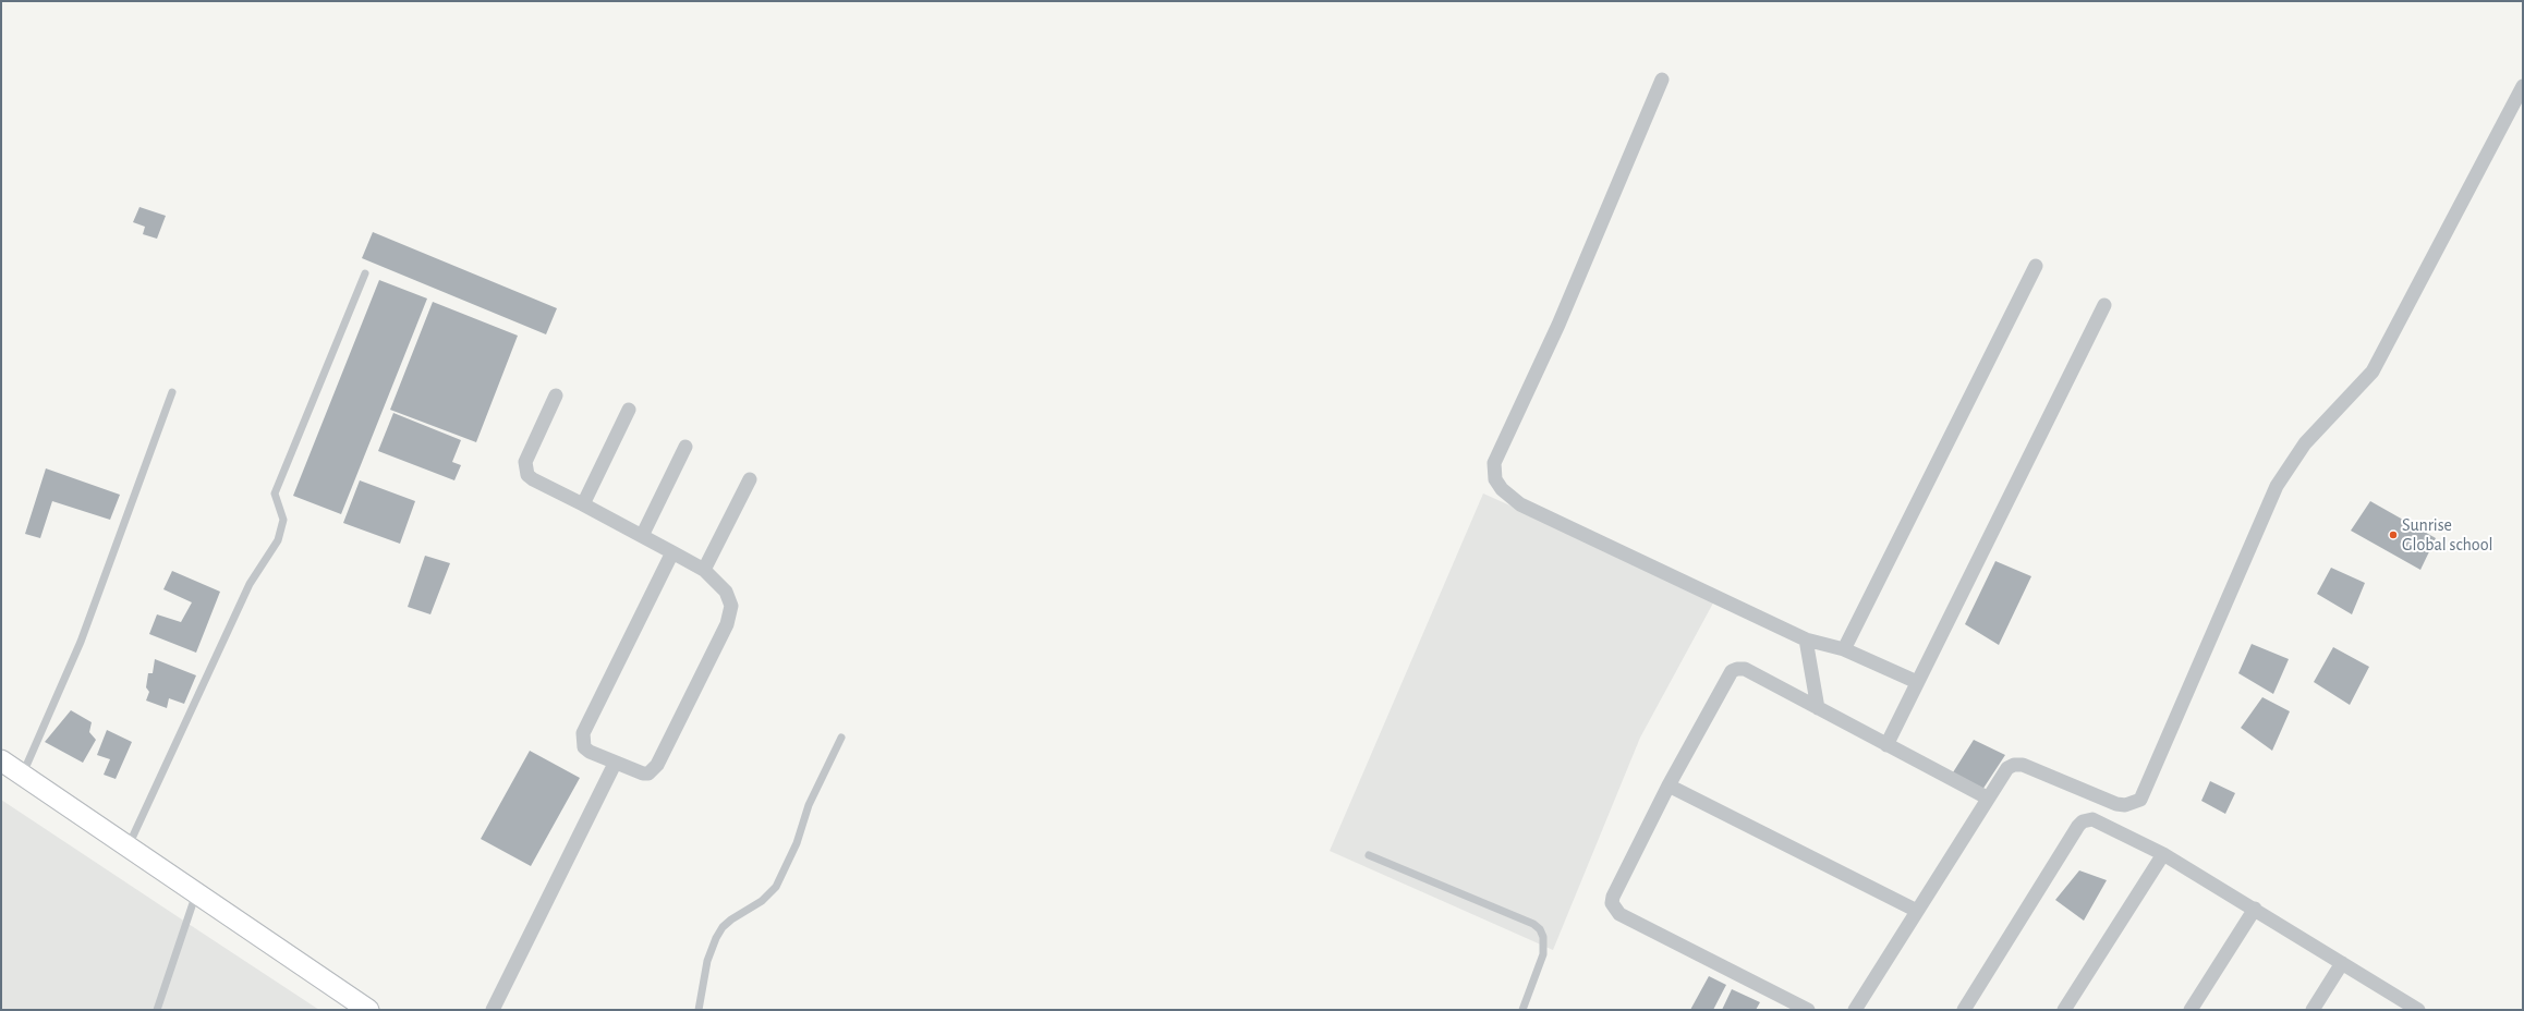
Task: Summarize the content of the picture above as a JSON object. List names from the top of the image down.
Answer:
{
  "places": ["Sunrise Global school"]
}
